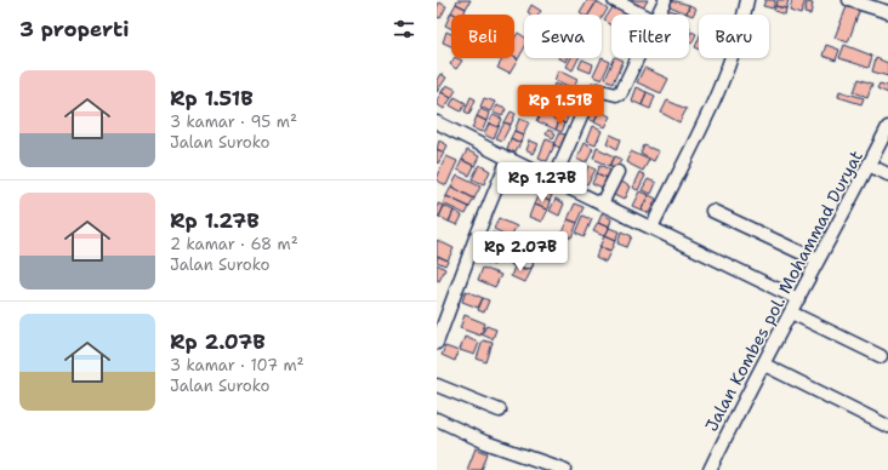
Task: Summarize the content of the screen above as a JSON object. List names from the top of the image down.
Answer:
{
  "streets": {
    "street": ["Jalan Kombes pol. Mohammad Duryat"]
  },
  "page": {
    "heading": "3 properti",
    "chip": [
      "Beli",
      "Sewa",
      "Filter",
      "Baru"
    ],
    "list": [
      {
        "name": "Rp 1.51B",
        "note": "3 kamar · 95 m² · Jalan Suroko"
      },
      {
        "name": "Rp 1.27B",
        "note": "2 kamar · 68 m² · Jalan Suroko"
      },
      {
        "name": "Rp 2.07B",
        "note": "3 kamar · 107 m² · Jalan Suroko"
      }
    ],
    "price": ["Rp 1.51B", "Rp 1.27B", "Rp 2.07B"]
  }
}
